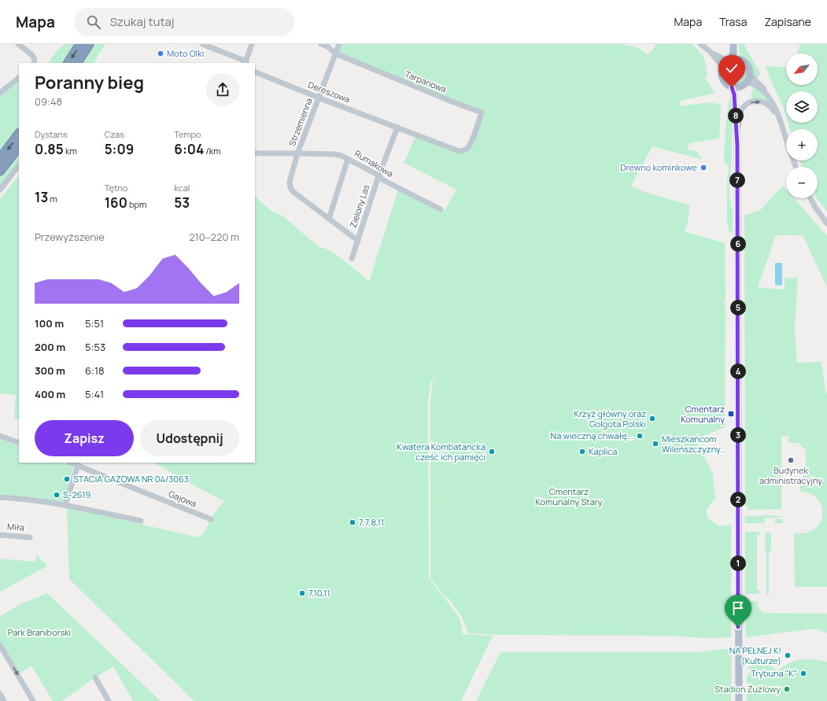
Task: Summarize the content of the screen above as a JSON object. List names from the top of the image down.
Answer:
{
  "streets": {
    "street": [
      "Tarpanowa",
      "Dereszowa",
      "Strzemienna",
      "Rumakowa",
      "Zielony Las",
      "Gajowa",
      "Miła"
    ]
  },
  "crossings": [
    ["Tarpanowa", "Dereszowa"],
    ["Tarpanowa", "Strzemienna"],
    ["Dereszowa", "Strzemienna"],
    ["Strzemienna", "Rumakowa"],
    ["Strzemienna", "Zielony Las"],
    ["Rumakowa", "Zielony Las"]
  ],
  "parks": ["Cmentarz Komunalny Stary", "Park Braniborski"],
  "places": {
    "other": [
      "Moto Olki",
      "Drewno kominkowe",
      "Krzyż główny oraz Golgota Polski",
      "Na wieczną chwałę...",
      "Mieszkańcom Wileńszczyzny...",
      "Kwatera Kombatancka cześć ich pamięci",
      "Kaplica",
      "Budynek administracyjny",
      "STACIA GAZOWA NR 04/3063",
      "S-2619",
      "7,7,8,11",
      "7,10,11",
      "NA PEŁNEJ K! (Kulturze)",
      "Trybuna \"K\"",
      "Stadion Żużlowy"
    ],
    "transit": ["Cmentarz Komunalny"]
  },
  "north": "bottom left",
  "page": {
    "header": "Mapa",
    "search": "Szukaj tutaj",
    "nav": ["Mapa", "Trasa", "Zapisane"],
    "map_buttons": ["+", "−"],
    "heading": ["Poranny bieg", "09:48"],
    "pins": [
      "8",
      "7",
      "6",
      "5",
      "4",
      "3",
      "2",
      "1"
    ],
    "stats": [
      ["Dystans", "0.85 km"],
      ["Czas", "5:09"],
      ["Tempo", "6:04 /km"],
      ["13 m"],
      ["Tętno", "160 bpm"],
      ["kcal", "53"]
    ],
    "chart": ["Przewyższenie", "210–220 m"],
    "list": [
      {
        "name": "100 m",
        "note": "5:51"
      },
      {
        "name": "200 m",
        "note": "5:53"
      },
      {
        "name": "300 m",
        "note": "6:18"
      },
      {
        "name": "400 m",
        "note": "5:41"
      }
    ],
    "buttons": ["Zapisz", "Udostępnij"]
  }
}
